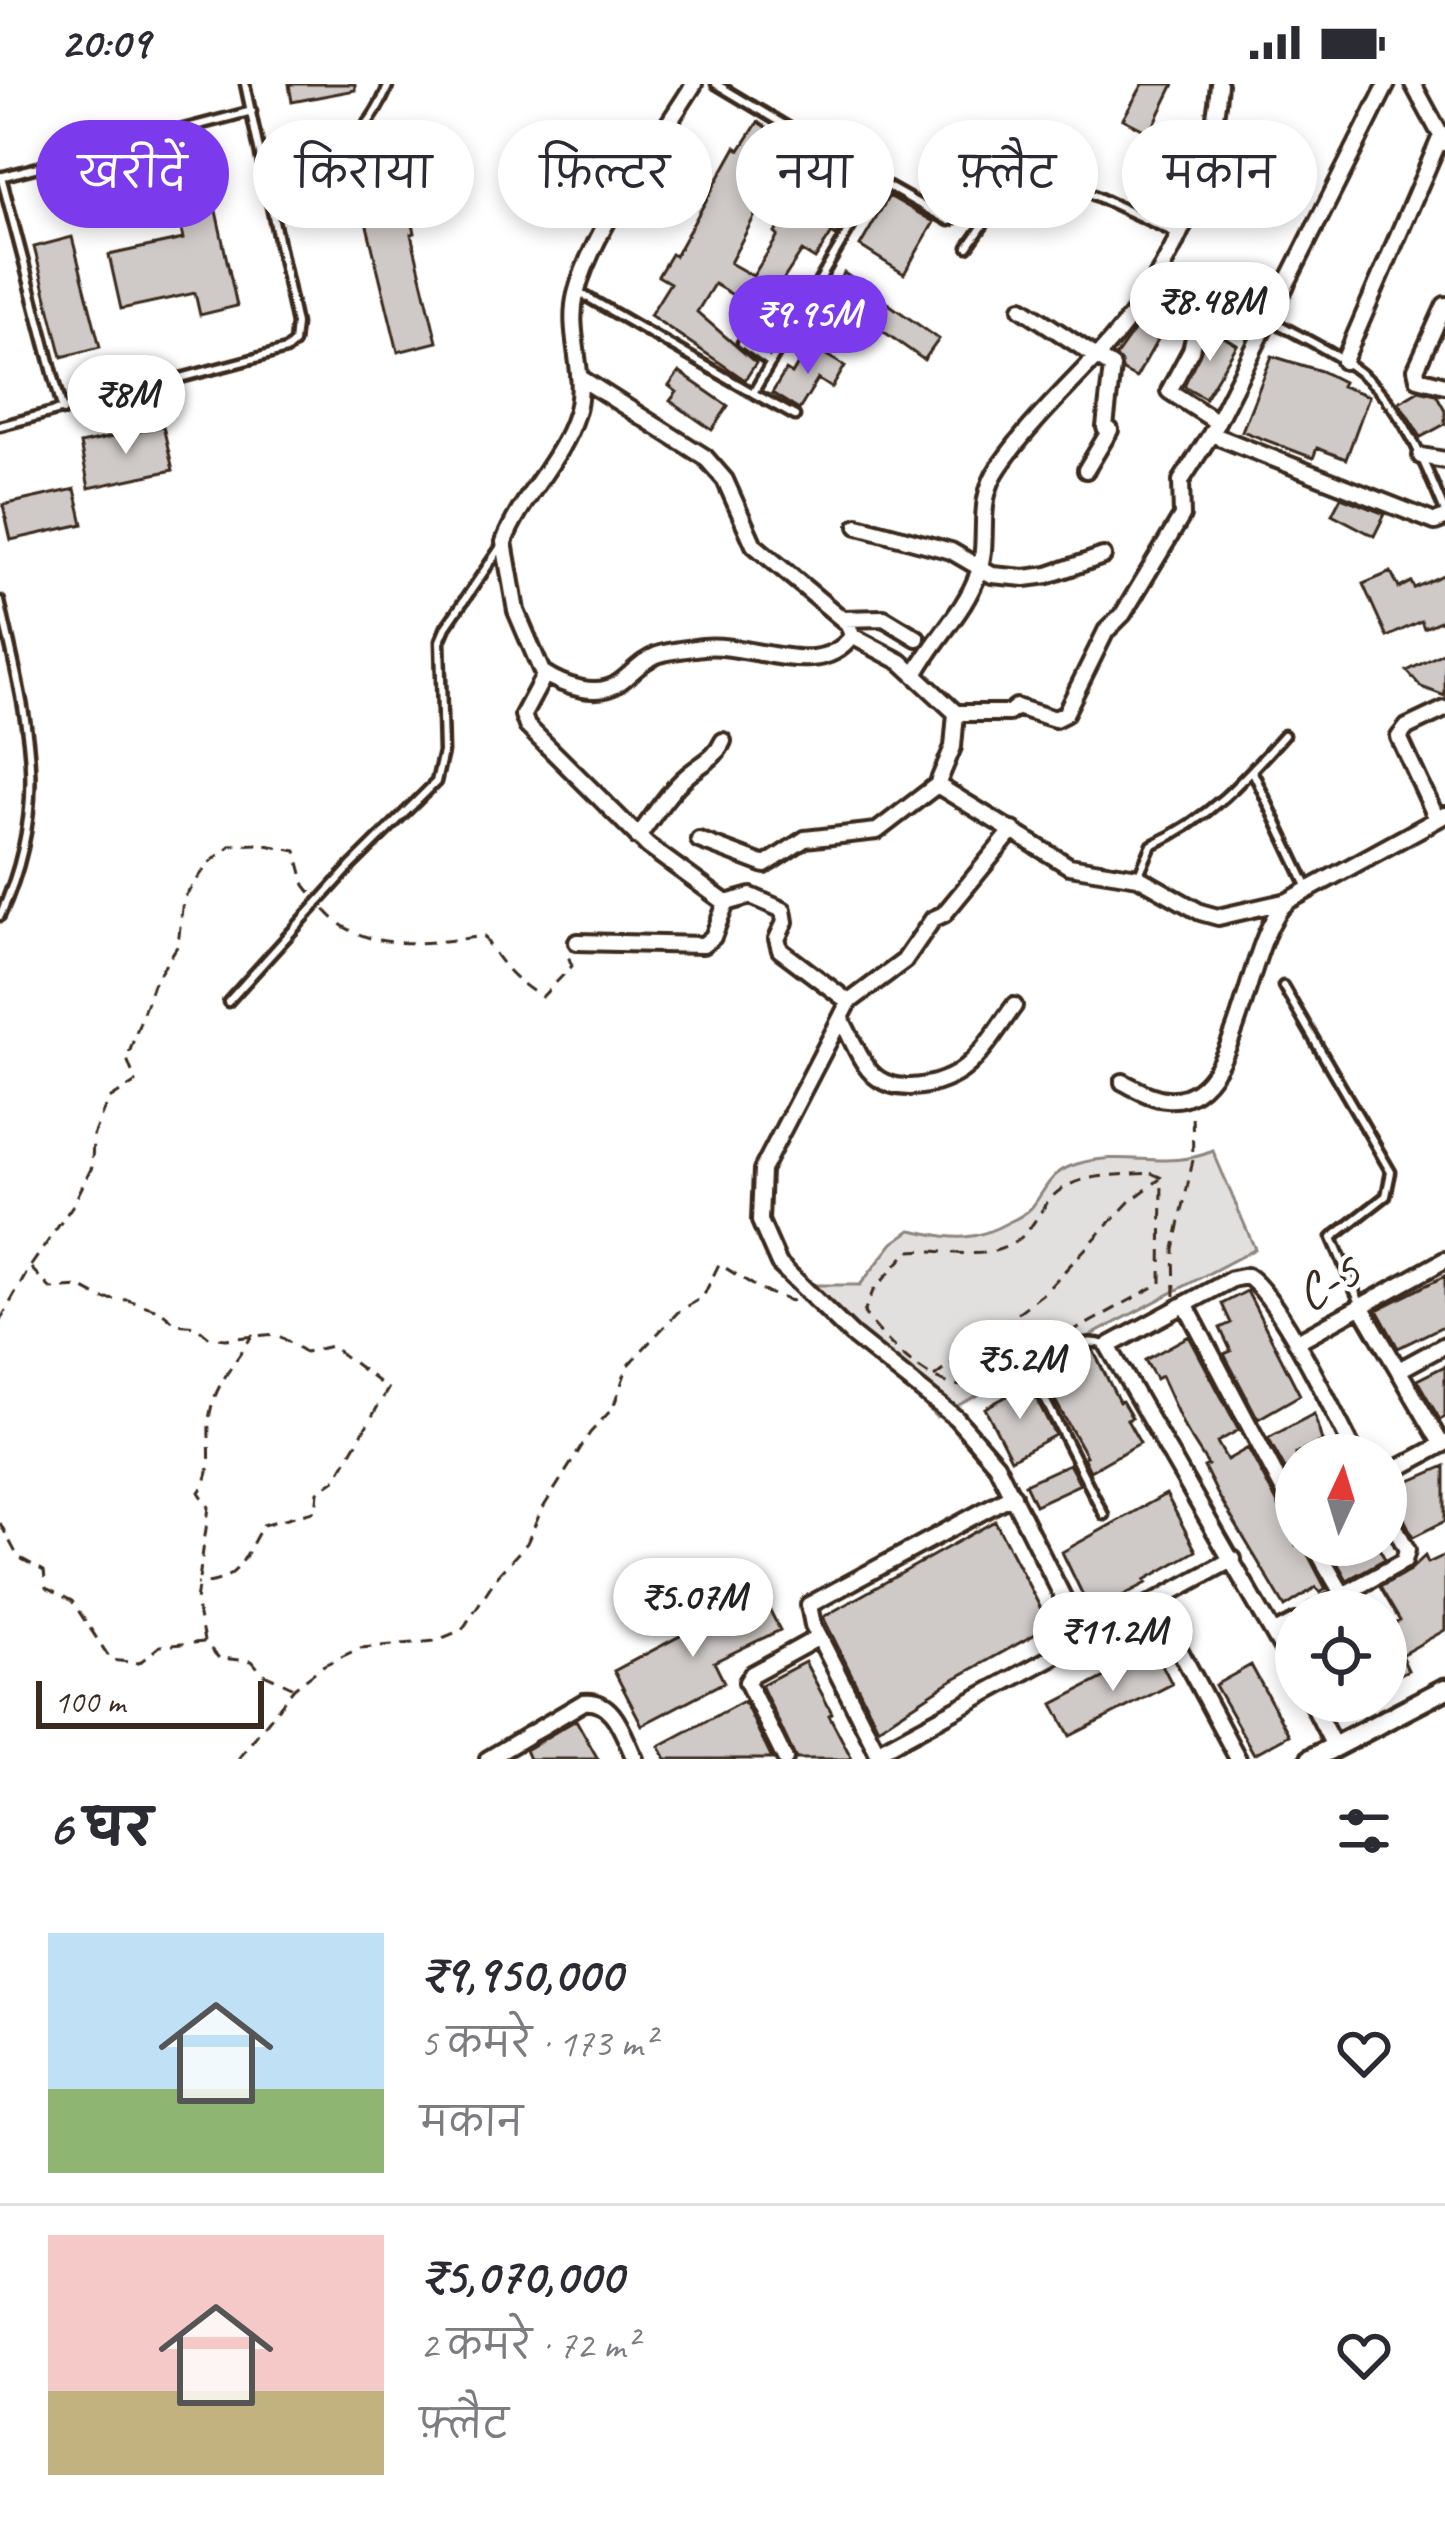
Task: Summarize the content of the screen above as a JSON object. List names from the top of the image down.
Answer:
{
  "streets": {
    "street": ["C-5"]
  },
  "scale_bar": "100 m",
  "north": "top",
  "page": {
    "status": "20:09",
    "chip": [
      "खरीदें",
      "किराया",
      "फ़िल्टर",
      "नया",
      "फ़्लैट",
      "मकान"
    ],
    "price": [
      "₹8.48M",
      "₹9.95M",
      "₹8M",
      "₹5.2M",
      "₹5.07M",
      "₹11.2M"
    ],
    "scale": "100 m",
    "heading": "6 घर",
    "list": [
      {
        "name": "₹9,950,000",
        "note": "5 कमरे · 173 m² · मकान"
      },
      {
        "name": "₹5,070,000",
        "note": "2 कमरे · 72 m² · फ़्लैट"
      }
    ]
  }
}
